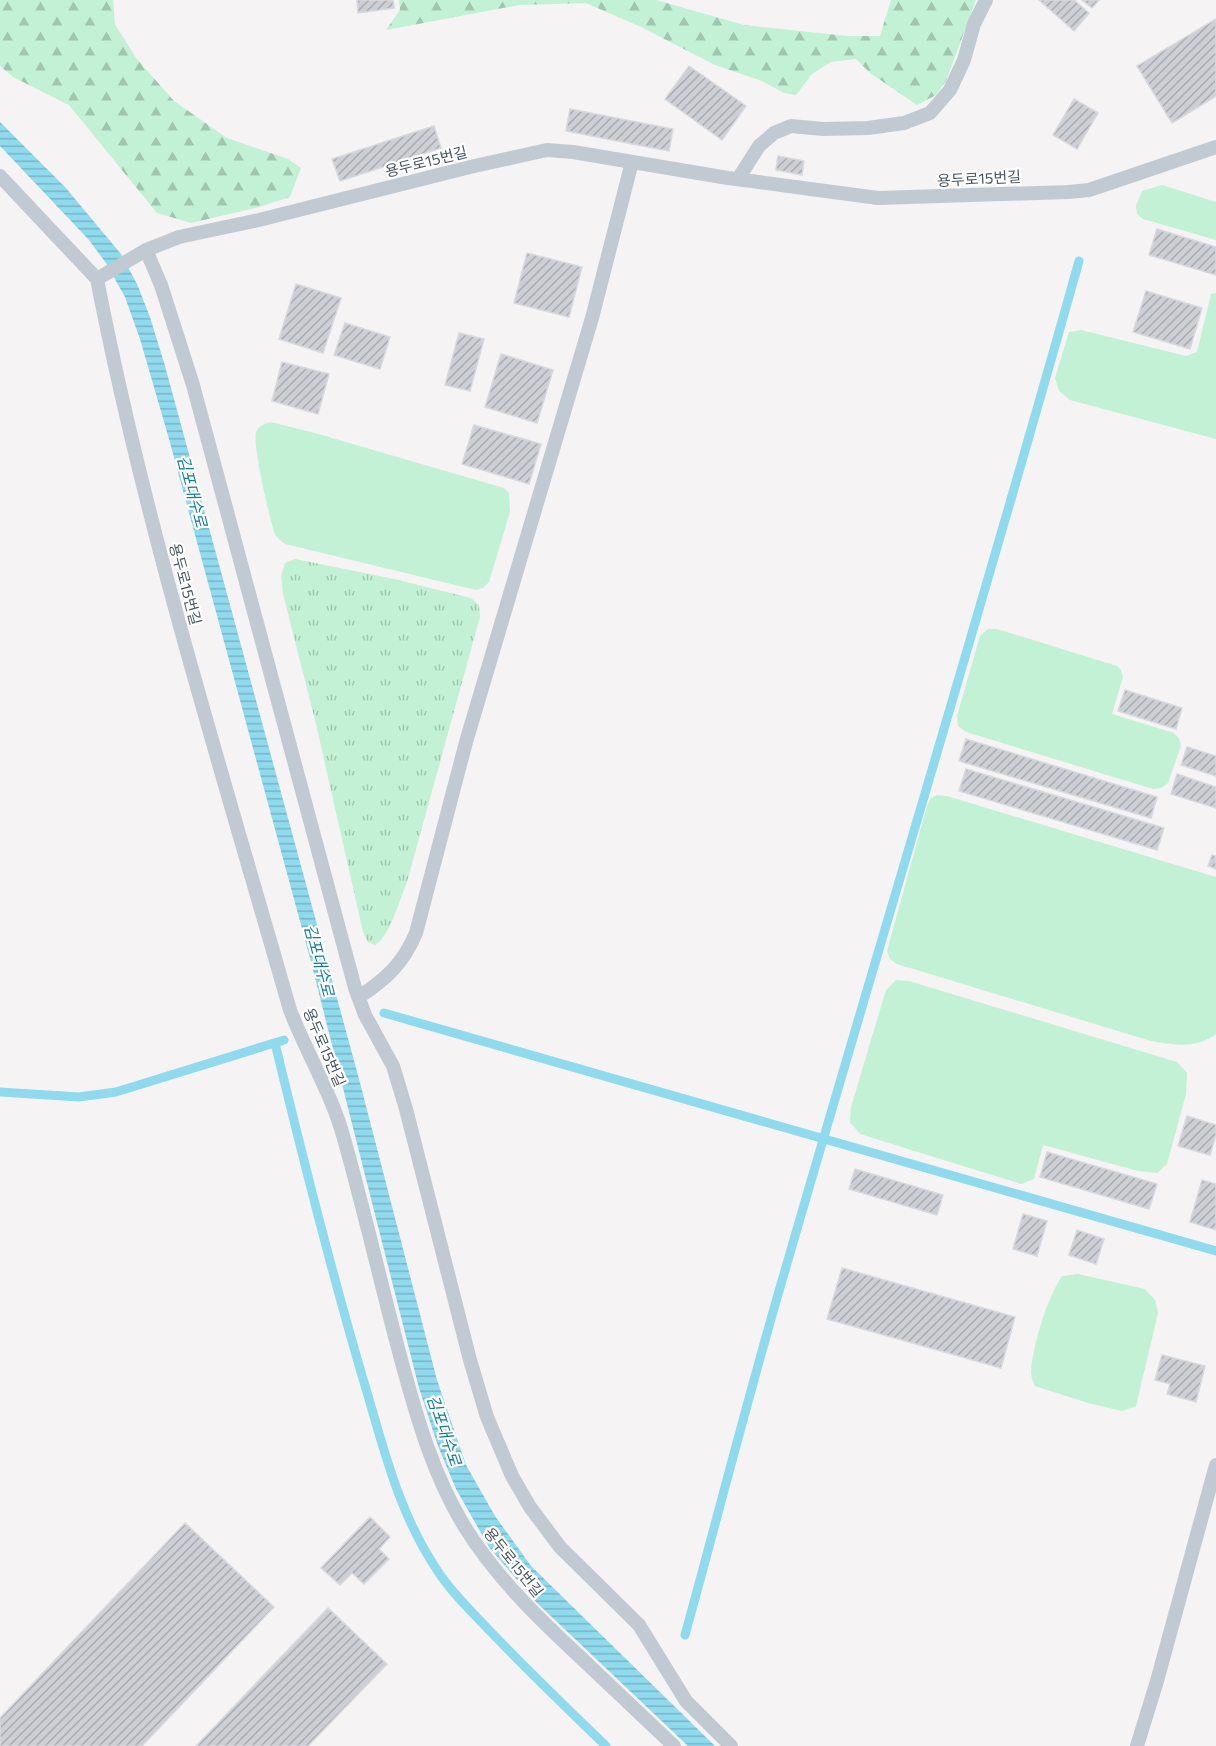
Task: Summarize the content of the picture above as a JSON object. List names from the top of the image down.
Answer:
{
  "streets": {
    "lane": ["용두로15번길"]
  },
  "water": ["김포대수로"]
}
